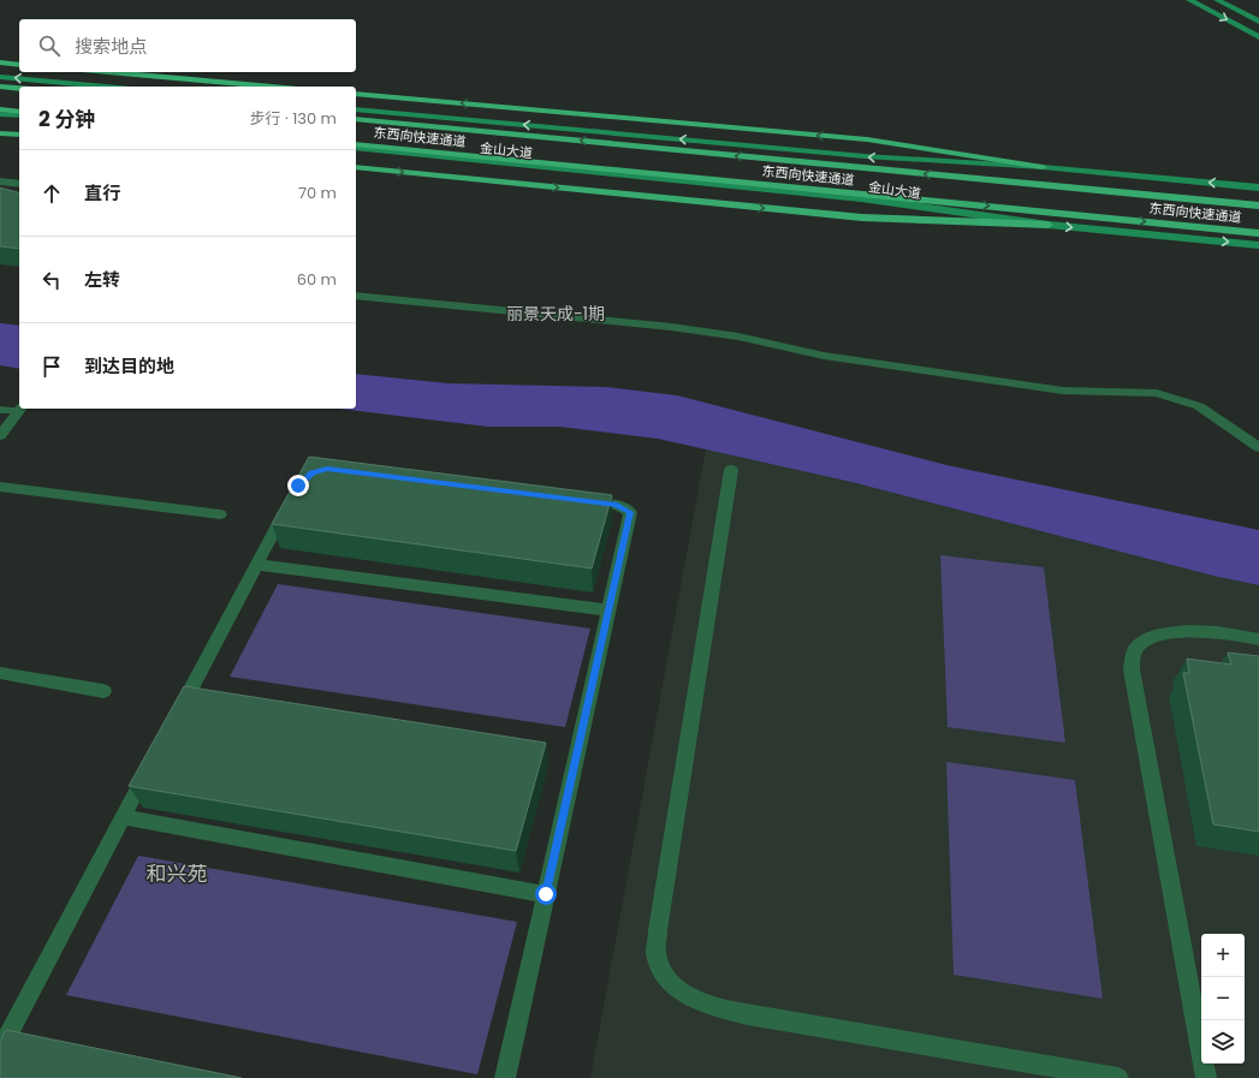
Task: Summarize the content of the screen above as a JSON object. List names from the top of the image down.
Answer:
{
  "streets": {
    "highway": ["东西向快速通道"],
    "main road": ["金山大道"]
  },
  "districts": ["丽景天成-1期", "和兴苑"],
  "page": {
    "search": "搜索地点",
    "heading": ["2 分钟", "步行 · 130 m"],
    "list": [
      ["直行", "70 m"],
      ["左转", "60 m"],
      "到达目的地"
    ],
    "map_buttons": ["+", "−"]
  }
}
